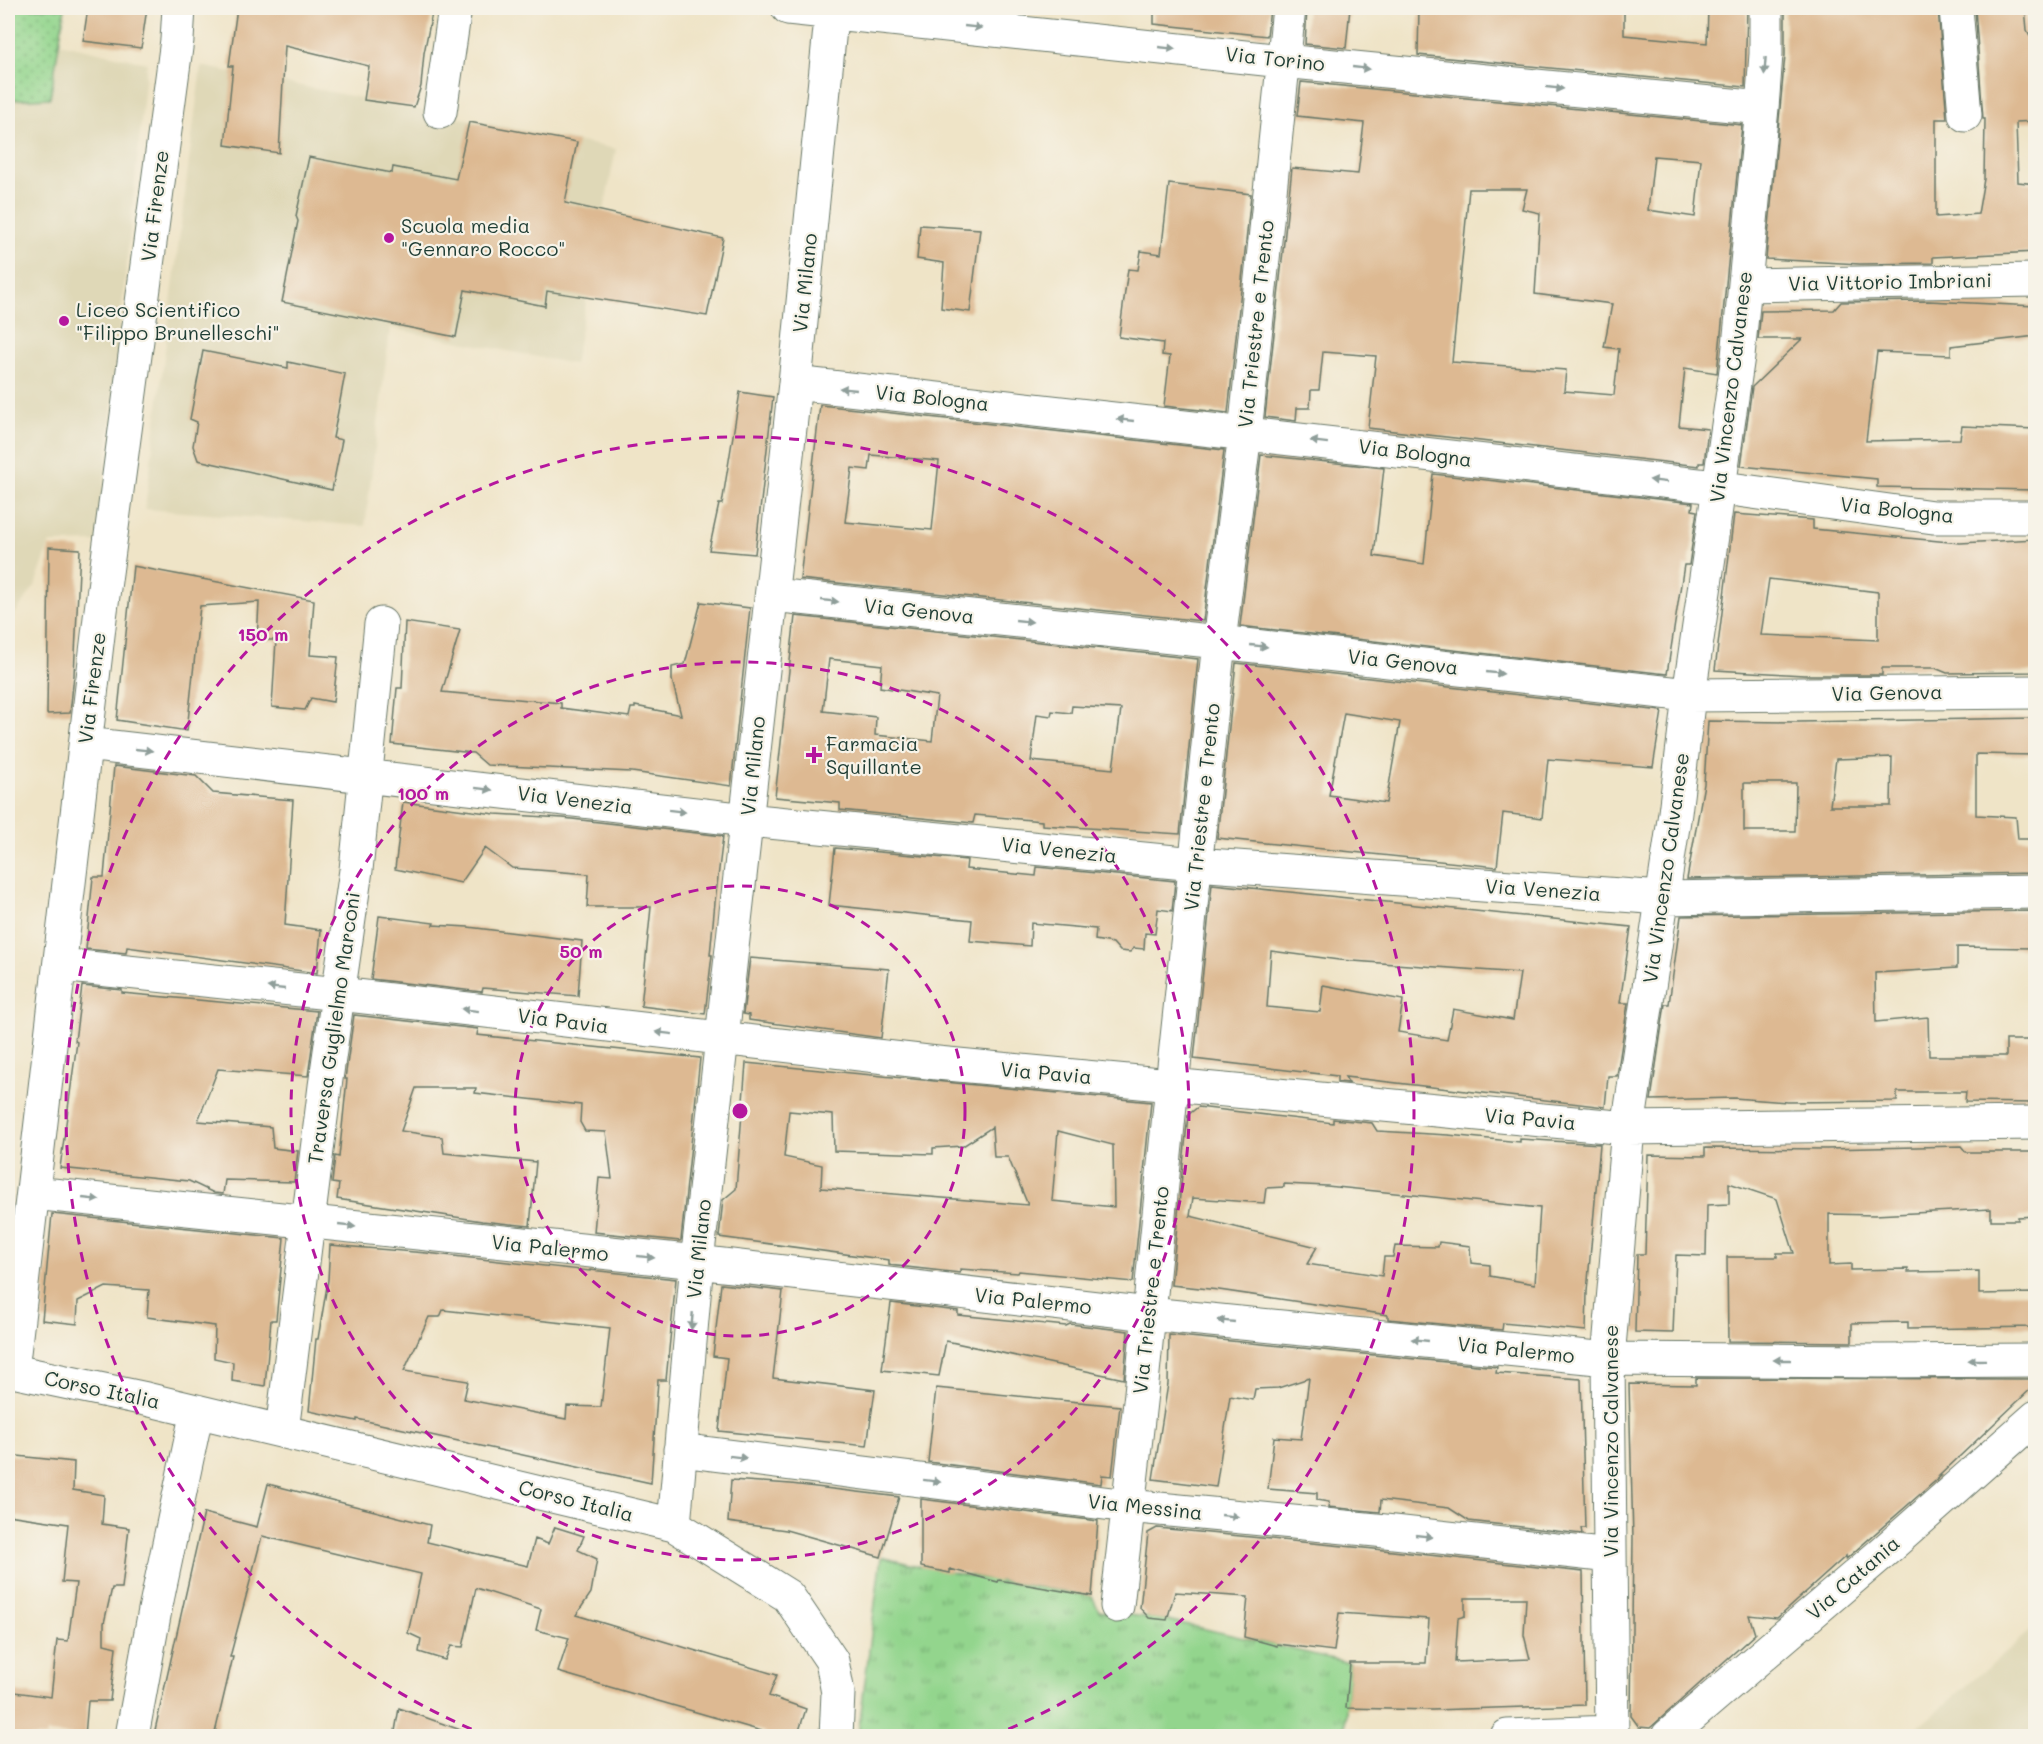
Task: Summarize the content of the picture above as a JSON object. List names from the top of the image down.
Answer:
{
  "streets": {
    "street": [
      "Via Torino",
      "Via Firenze",
      "Via Vittorio Imbriani",
      "Via Milano",
      "Via Triestre e Trento",
      "Via Vincenzo Calvanese",
      "Via Bologna",
      "Via Genova",
      "Via Venezia",
      "Via Pavia",
      "Traversa Guglielmo Marconi",
      "Via Palermo",
      "Corso Italia",
      "Via Messina",
      "Via Catania"
    ]
  },
  "crossings": [
    ["Via Torino", "Via Milano"],
    ["Via Torino", "Via Triestre e Trento"],
    ["Via Torino", "Via Vincenzo Calvanese"],
    ["Via Firenze", "Via Venezia"],
    ["Via Firenze", "Via Pavia"],
    ["Via Firenze", "Via Palermo"],
    ["Via Firenze", "Corso Italia"],
    ["Via Vittorio Imbriani", "Via Vincenzo Calvanese"],
    ["Via Milano", "Via Bologna"],
    ["Via Milano", "Via Genova"],
    ["Via Milano", "Via Venezia"],
    ["Via Milano", "Via Pavia"],
    ["Via Milano", "Via Palermo"],
    ["Via Milano", "Corso Italia"],
    ["Via Milano", "Via Messina"],
    ["Via Triestre e Trento", "Via Bologna"],
    ["Via Triestre e Trento", "Via Genova"],
    ["Via Triestre e Trento", "Via Venezia"],
    ["Via Triestre e Trento", "Via Pavia"],
    ["Via Triestre e Trento", "Via Palermo"],
    ["Via Triestre e Trento", "Via Messina"],
    ["Via Vincenzo Calvanese", "Via Bologna"],
    ["Via Vincenzo Calvanese", "Via Genova"],
    ["Via Vincenzo Calvanese", "Via Venezia"],
    ["Via Vincenzo Calvanese", "Via Pavia"],
    ["Via Vincenzo Calvanese", "Via Palermo"],
    ["Via Vincenzo Calvanese", "Via Messina"],
    ["Via Venezia", "Traversa Guglielmo Marconi"],
    ["Via Pavia", "Traversa Guglielmo Marconi"],
    ["Traversa Guglielmo Marconi", "Via Palermo"],
    ["Traversa Guglielmo Marconi", "Corso Italia"]
  ],
  "one_way": [
    "Via Torino",
    "Via Bologna",
    "Via Genova",
    "Via Messina"
  ],
  "places": {
    "other": ["Scuola media \"Gennaro Rocco\"", "Liceo Scientifico \"Filippo Brunelleschi\""],
    "health": ["Farmacia Squillante"]
  },
  "rings": ["150 m", "100 m", "50 m"]
}
